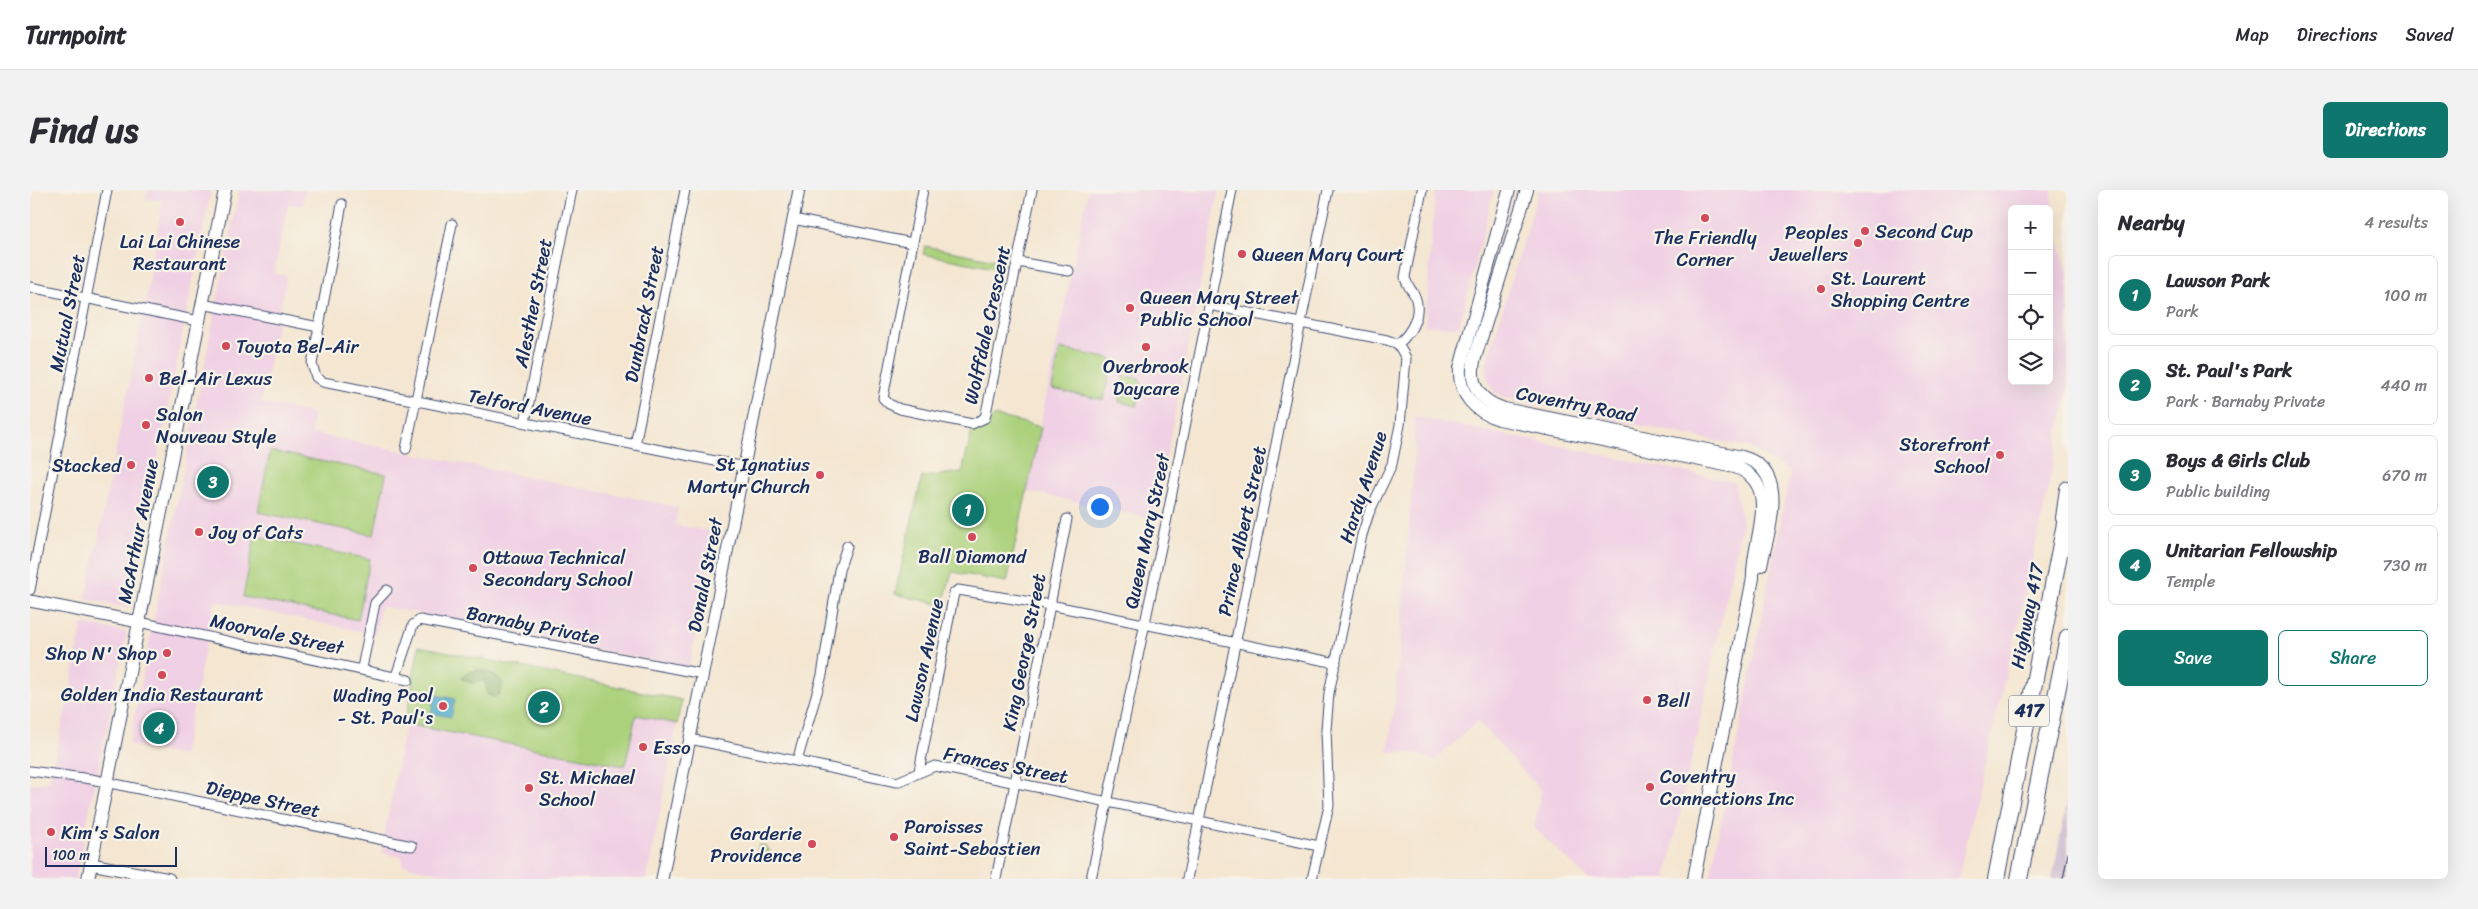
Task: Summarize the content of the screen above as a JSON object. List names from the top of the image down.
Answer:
{
  "streets": {
    "highway": ["Highway 417", "417"],
    "main road": ["Coventry Road", "McArthur Avenue"],
    "street": [
      "Alesther Street",
      "Mutual Street",
      "Dunbrack Street",
      "Wolffdale Crescent",
      "Telford Avenue",
      "Hardy Avenue",
      "Queen Mary Street",
      "Prince Albert Street",
      "Donald Street",
      "Barnaby Private",
      "Moorvale Street",
      "King George Street",
      "Lawson Avenue",
      "Frances Street",
      "Dieppe Street"
    ]
  },
  "crossings": [
    ["Alesther Street", "Telford Avenue"],
    ["Dunbrack Street", "Telford Avenue"],
    ["Telford Avenue", "Donald Street"],
    ["Hardy Avenue", "Frances Street"],
    ["McArthur Avenue", "Moorvale Street"],
    ["McArthur Avenue", "Dieppe Street"],
    ["Queen Mary Street", "Frances Street"],
    ["Prince Albert Street", "Frances Street"],
    ["Donald Street", "Barnaby Private"],
    ["Donald Street", "Frances Street"],
    ["Barnaby Private", "Moorvale Street"],
    ["King George Street", "Lawson Avenue"],
    ["King George Street", "Frances Street"],
    ["Lawson Avenue", "Frances Street"]
  ],
  "places": [
    "The Friendly Corner",
    "Lai Lai Chinese Restaurant",
    "Second Cup",
    "Peoples Jewellers",
    "Queen Mary Court",
    "St. Laurent Shopping Centre",
    "Queen Mary Street Public School",
    "Toyota Bel-Air",
    "Overbrook Daycare",
    "Bel-Air Lexus",
    "Salon Nouveau Style",
    "Storefront School",
    "Stacked",
    "St Ignatius Martyr Church",
    "Joy of Cats",
    "Ball Diamond",
    "Ottawa Technical Secondary School",
    "Shop N' Shop",
    "Golden India Restaurant",
    "Bell",
    "Wading Pool - St. Paul's",
    "Esso",
    "Coventry Connections Inc",
    "St. Michael School",
    "Kim's Salon",
    "Paroisses Saint-Sebastien",
    "Garderie Providence"
  ],
  "scale_bar": "100 m",
  "page": {
    "header": "Turnpoint",
    "nav": ["Map", "Directions", "Saved"],
    "title": "Find us",
    "buttons": [
      "Directions",
      ["Save", "Share"]
    ],
    "heading": ["Nearby", "4 results"],
    "map_buttons": ["+", "−"],
    "list": [
      {
        "mark": "1",
        "name": "Lawson Park",
        "note": "Park",
        "value": "100 m"
      },
      {
        "mark": "2",
        "name": "St. Paul's Park",
        "note": "Park · Barnaby Private",
        "value": "440 m"
      },
      {
        "mark": "3",
        "name": "Boys & Girls Club",
        "note": "Public building",
        "value": "670 m"
      },
      {
        "mark": "4",
        "name": "Unitarian Fellowship",
        "note": "Temple",
        "value": "730 m"
      }
    ],
    "pins": [
      "3",
      "1",
      "2",
      "4"
    ],
    "scale": "100 m"
  }
}
